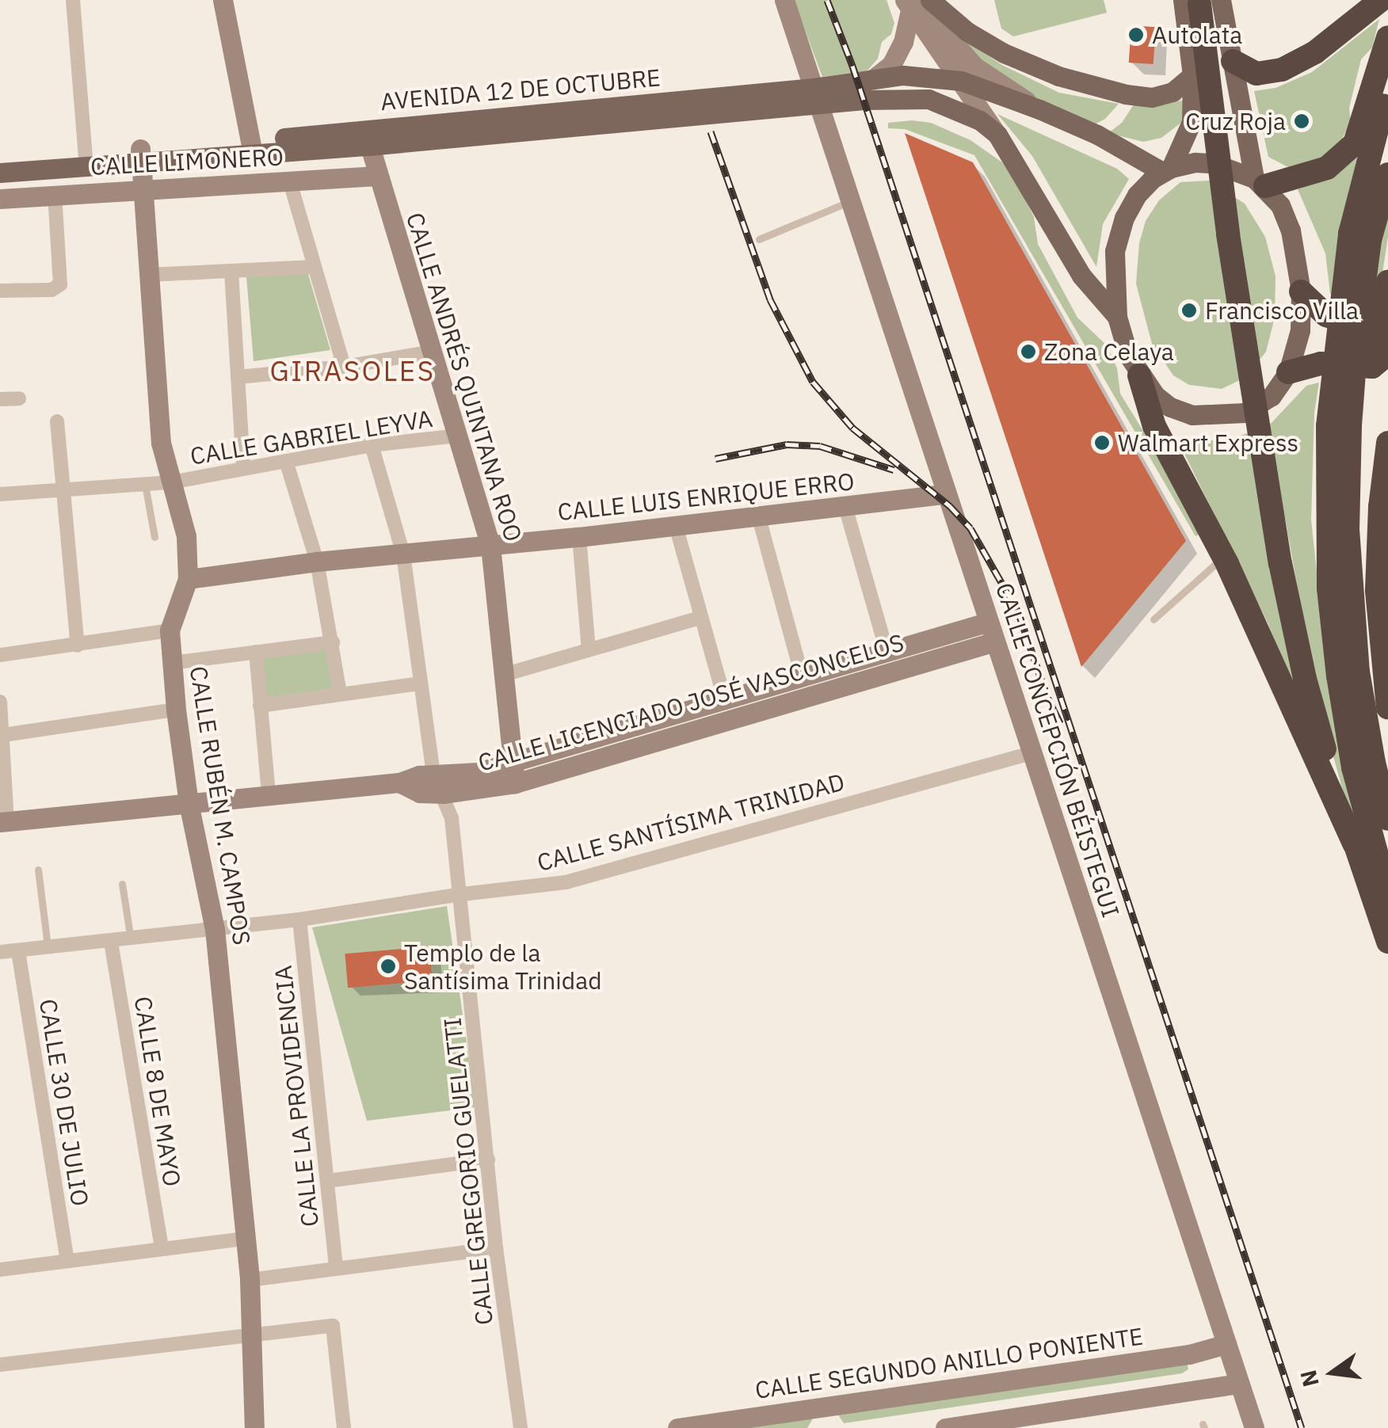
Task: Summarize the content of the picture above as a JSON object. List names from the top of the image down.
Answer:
{
  "streets": {
    "main road": ["AVENIDA 12 DE OCTUBRE"],
    "street": [
      "CALLE LIMONERO",
      "CALLE ANDRÉS QUINTANA ROO",
      "CALLE GABRIEL LEYVA",
      "CALLE LUIS ENRIQUE ERRO",
      "CALLE LICENCIADO JOSÉ VASCONCELOS",
      "CALLE CONCEPCIÓN BÉISTEGUI",
      "CALLE RUBÉN M. CAMPOS",
      "CALLE SANTÍSIMA TRINIDAD",
      "CALLE 8 DE MAYO",
      "CALLE LA PROVIDENCIA",
      "CALLE 30 DE JULIO",
      "CALLE GREGORIO GUELATTI",
      "CALLE SEGUNDO ANILLO PONIENTE"
    ]
  },
  "crossings": [
    ["AVENIDA 12 DE OCTUBRE", "CALLE ANDRÉS QUINTANA ROO"],
    ["AVENIDA 12 DE OCTUBRE", "CALLE CONCEPCIÓN BÉISTEGUI"],
    ["AVENIDA 12 DE OCTUBRE", "CALLE RUBÉN M. CAMPOS"],
    ["CALLE LIMONERO", "CALLE ANDRÉS QUINTANA ROO"],
    ["CALLE LIMONERO", "CALLE RUBÉN M. CAMPOS"],
    ["CALLE ANDRÉS QUINTANA ROO", "CALLE GABRIEL LEYVA"],
    ["CALLE ANDRÉS QUINTANA ROO", "CALLE LUIS ENRIQUE ERRO"],
    ["CALLE ANDRÉS QUINTANA ROO", "CALLE LICENCIADO JOSÉ VASCONCELOS"],
    ["CALLE GABRIEL LEYVA", "CALLE RUBÉN M. CAMPOS"],
    ["CALLE GABRIEL LEYVA", "CALLE GREGORIO GUELATTI"],
    ["CALLE LUIS ENRIQUE ERRO", "CALLE CONCEPCIÓN BÉISTEGUI"],
    ["CALLE LUIS ENRIQUE ERRO", "CALLE RUBÉN M. CAMPOS"],
    ["CALLE LUIS ENRIQUE ERRO", "CALLE GREGORIO GUELATTI"],
    ["CALLE LICENCIADO JOSÉ VASCONCELOS", "CALLE CONCEPCIÓN BÉISTEGUI"],
    ["CALLE LICENCIADO JOSÉ VASCONCELOS", "CALLE RUBÉN M. CAMPOS"],
    ["CALLE LICENCIADO JOSÉ VASCONCELOS", "CALLE GREGORIO GUELATTI"],
    ["CALLE CONCEPCIÓN BÉISTEGUI", "CALLE SANTÍSIMA TRINIDAD"],
    ["CALLE CONCEPCIÓN BÉISTEGUI", "CALLE SEGUNDO ANILLO PONIENTE"],
    ["CALLE RUBÉN M. CAMPOS", "CALLE SANTÍSIMA TRINIDAD"],
    ["CALLE SANTÍSIMA TRINIDAD", "CALLE 8 DE MAYO"],
    ["CALLE SANTÍSIMA TRINIDAD", "CALLE LA PROVIDENCIA"],
    ["CALLE SANTÍSIMA TRINIDAD", "CALLE 30 DE JULIO"],
    ["CALLE SANTÍSIMA TRINIDAD", "CALLE GREGORIO GUELATTI"]
  ],
  "districts": ["GIRASOLES"],
  "places": [
    "Autolata",
    "Cruz Roja",
    "Francisco Villa",
    "Zona Celaya",
    "Walmart Express",
    "Templo de la Santísima Trinidad"
  ],
  "north": "left"
}
